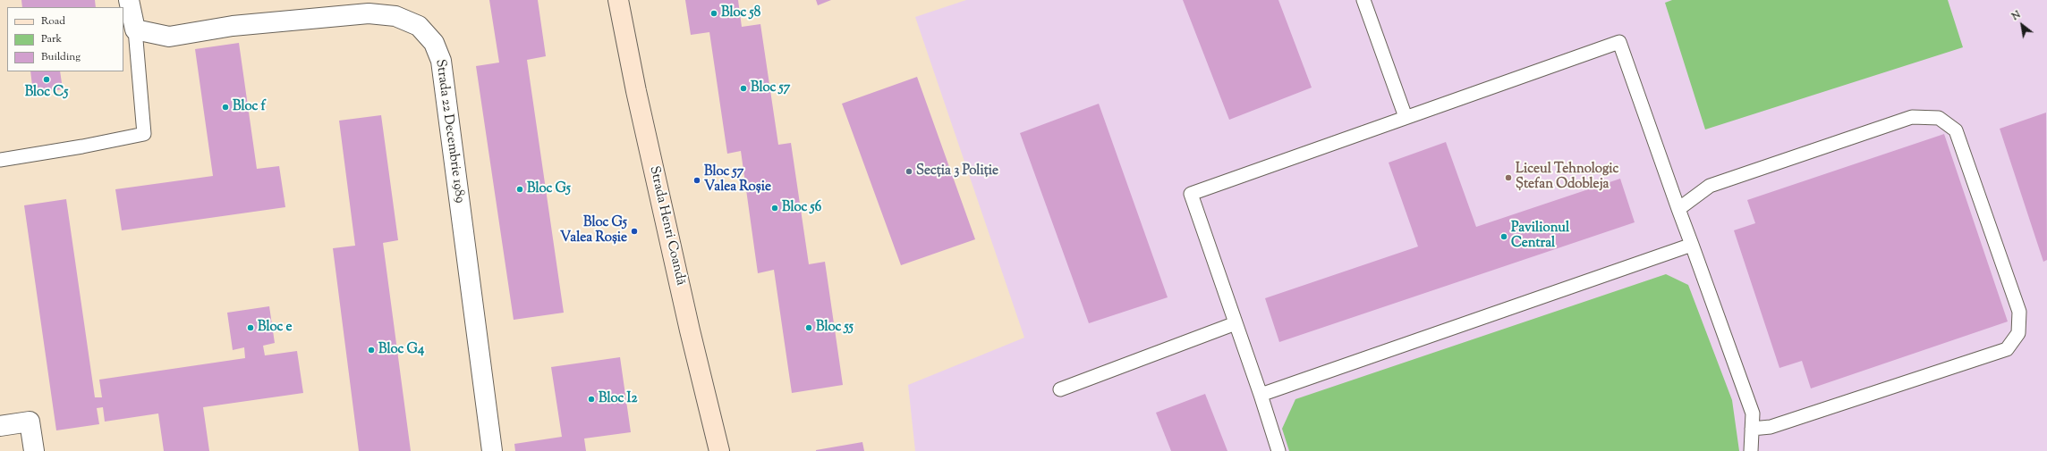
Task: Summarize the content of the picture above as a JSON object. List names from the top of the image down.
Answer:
{
  "streets": {
    "street": ["Strada 22 Decembrie 1989", "Strada Henri Coandă"]
  },
  "places": [
    "Bloc 58",
    "Bloc C5",
    "Bloc 57",
    "Bloc f",
    "Secția 3 Poliție",
    "Liceul Tehnologic Ștefan Odobleja",
    "Bloc 57 Valea Roșie",
    "Bloc G5",
    "Bloc 56",
    "Bloc G5 Valea Roșie",
    "Pavilionul Central",
    "Bloc e",
    "Bloc 55",
    "Bloc G4",
    "Bloc I2"
  ],
  "legend": ["Road", "Park", "Building"],
  "north": "top left"
}
